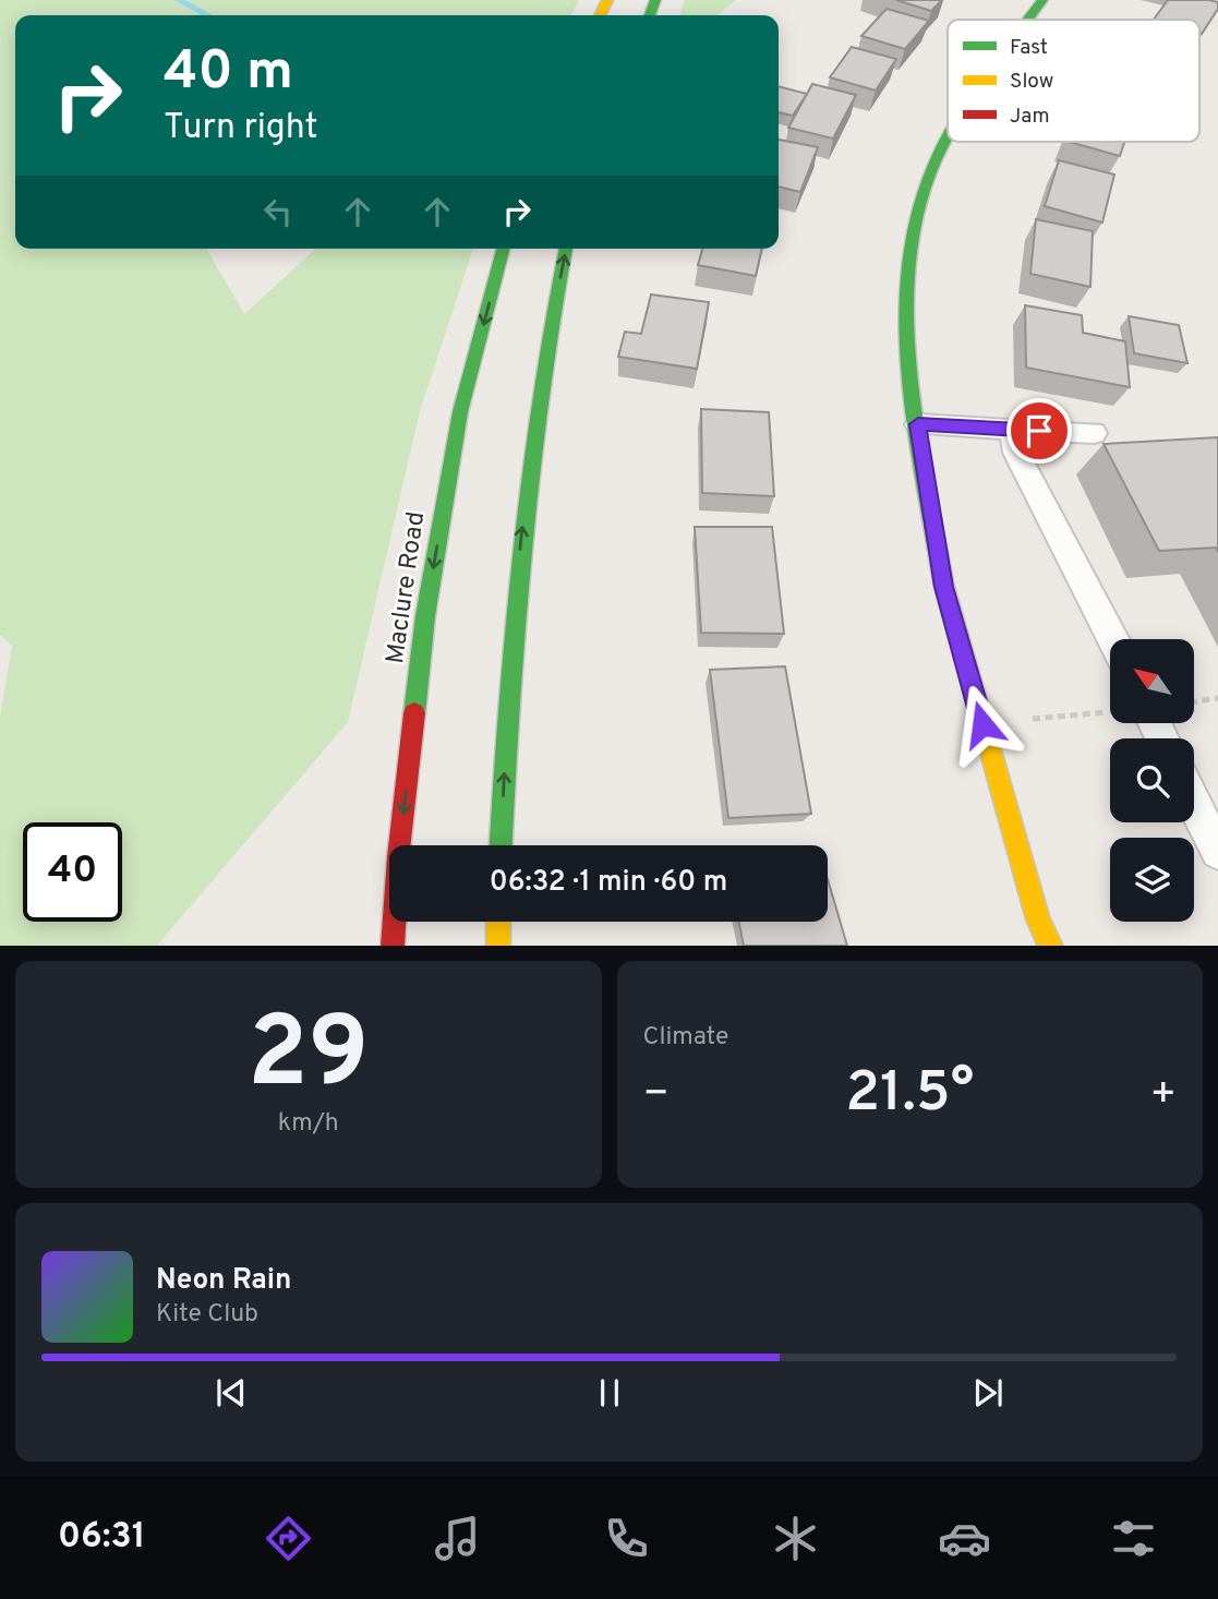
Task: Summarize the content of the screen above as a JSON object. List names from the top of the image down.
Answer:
{
  "streets": {
    "main road": ["Maclure Road"]
  },
  "legend": ["Fast", "Slow", "Jam"],
  "north": "top left",
  "page": {
    "turn": ["40 m", "Turn right"],
    "limit": "40",
    "trip": "06:32 · 1 min · 60 m",
    "tile": [
      ["29", "km/h"],
      "Climate"
    ],
    "heat": ["−", "21.5°", "+"],
    "song": ["Neon Rain", "Kite Club"],
    "tabs": "06:31"
  }
}
